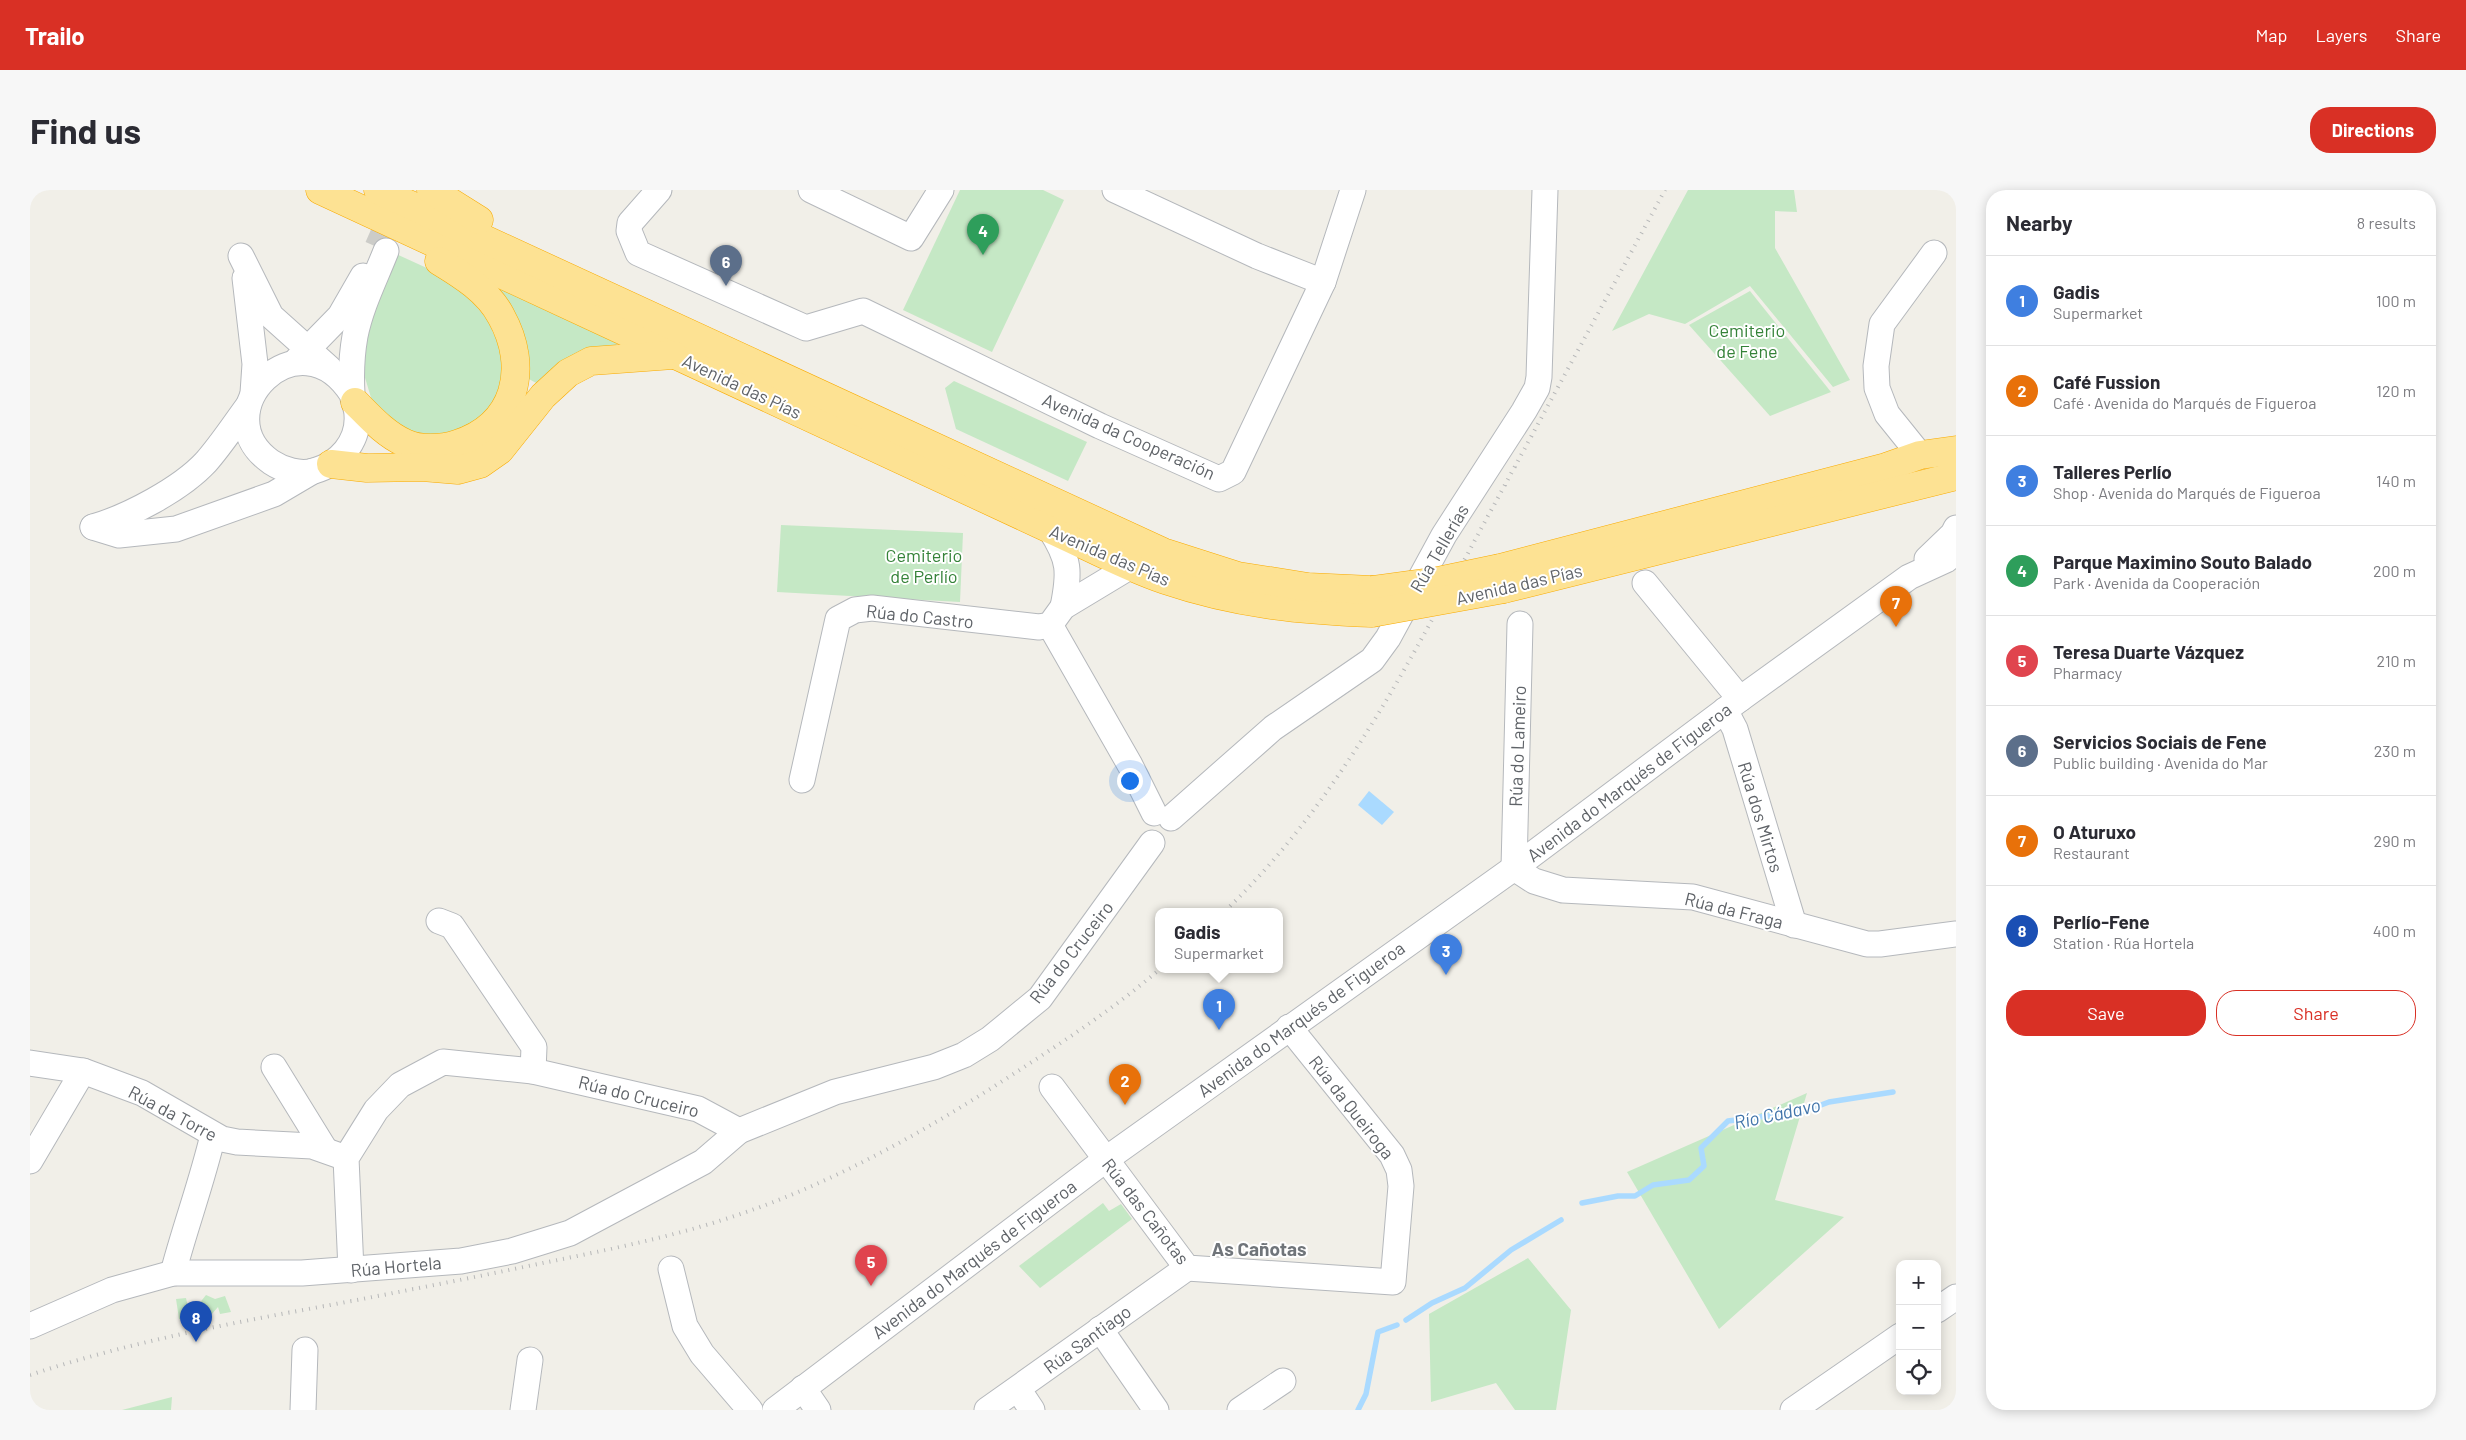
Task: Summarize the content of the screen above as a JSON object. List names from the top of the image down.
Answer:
{
  "streets": {
    "highway": ["Avenida das Pías"],
    "street": [
      "Avenida da Cooperación",
      "Rúa Tellerías",
      "Rúa do Castro",
      "Rúa do Lameiro",
      "Avenida do Marqués de Figueroa",
      "Rúa dos Mirtos",
      "Rúa da Fraga",
      "Rúa do Cruceiro",
      "Rúa da Queiroga",
      "Rúa da Torre",
      "Rúa das Cañotas",
      "Rúa Hortela",
      "Rúa Santiago"
    ]
  },
  "crossings": [
    ["Rúa Tellerías", "Rúa do Cruceiro"],
    ["Rúa do Lameiro", "Avenida do Marqués de Figueroa"],
    ["Rúa do Lameiro", "Rúa da Fraga"],
    ["Avenida do Marqués de Figueroa", "Rúa dos Mirtos"],
    ["Avenida do Marqués de Figueroa", "Rúa da Fraga"],
    ["Avenida do Marqués de Figueroa", "Rúa da Queiroga"],
    ["Avenida do Marqués de Figueroa", "Rúa das Cañotas"],
    ["Rúa dos Mirtos", "Rúa da Fraga"],
    ["Rúa do Cruceiro", "Rúa da Torre"],
    ["Rúa do Cruceiro", "Rúa Hortela"],
    ["Rúa da Queiroga", "Rúa das Cañotas"],
    ["Rúa das Cañotas", "Rúa Santiago"]
  ],
  "districts": ["As Cañotas"],
  "water": ["Río Cádavo"],
  "parks": ["Cemiterio de Fene", "Cemiterio de Perlío"],
  "page": {
    "header": "Trailo",
    "nav": ["Map", "Layers", "Share"],
    "buttons": [
      "Directions",
      ["Save", "Share"]
    ],
    "title": "Find us",
    "heading": ["Nearby", "8 results"],
    "pins": [
      "4",
      "6",
      "7",
      "3",
      "1",
      "2",
      "5",
      "8"
    ],
    "list": [
      {
        "mark": "1",
        "name": "Gadis",
        "note": "Supermarket",
        "value": "100 m"
      },
      {
        "mark": "2",
        "name": "Café Fussion",
        "note": "Café · Avenida do Marqués de Figueroa",
        "value": "120 m"
      },
      {
        "mark": "3",
        "name": "Talleres Perlío",
        "note": "Shop · Avenida do Marqués de Figueroa",
        "value": "140 m"
      },
      {
        "mark": "4",
        "name": "Parque Maximino Souto Balado",
        "note": "Park · Avenida da Cooperación",
        "value": "200 m"
      },
      {
        "mark": "5",
        "name": "Teresa Duarte Vázquez",
        "note": "Pharmacy",
        "value": "210 m"
      },
      {
        "mark": "6",
        "name": "Servicios Sociais de Fene",
        "note": "Public building · Avenida do Mar",
        "value": "230 m"
      },
      {
        "mark": "7",
        "name": "O Aturuxo",
        "note": "Restaurant",
        "value": "290 m"
      },
      {
        "mark": "8",
        "name": "Perlío-Fene",
        "note": "Station · Rúa Hortela",
        "value": "400 m"
      }
    ],
    "popup": ["Gadis", "Supermarket"],
    "map_buttons": ["+", "−"]
  }
}
